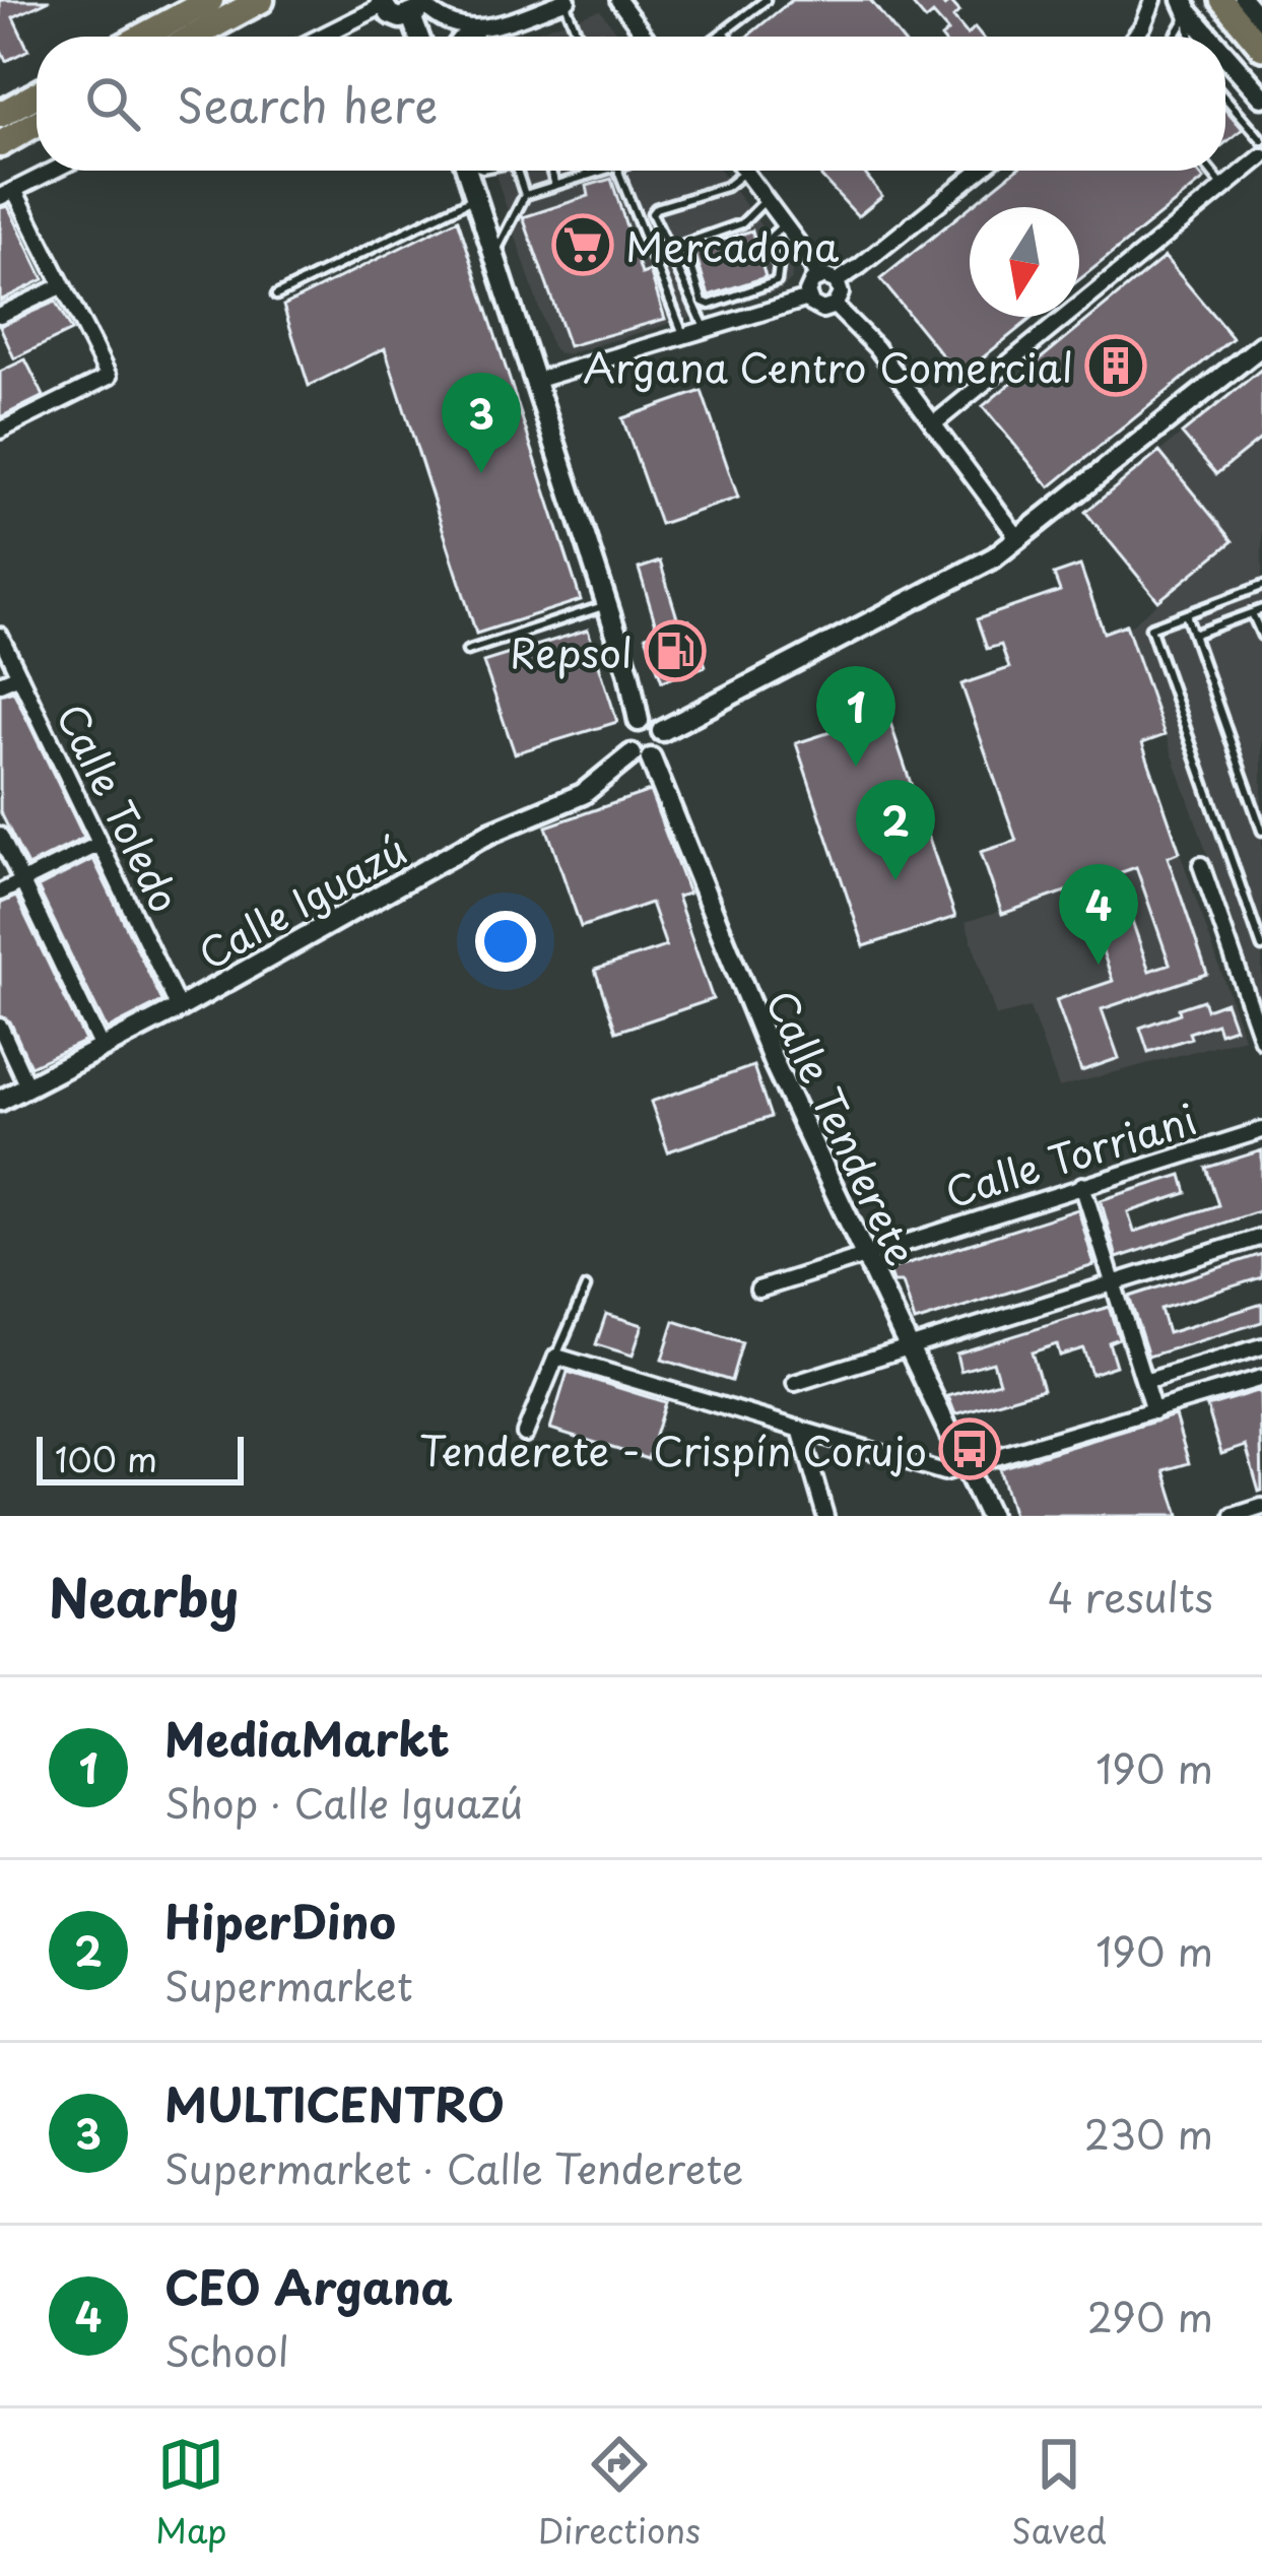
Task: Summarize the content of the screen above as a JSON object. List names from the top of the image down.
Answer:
{
  "streets": {
    "street": [
      "Calle Toledo",
      "Calle Iguazú",
      "Calle Tenderete",
      "Calle Torriani"
    ]
  },
  "crossings": [
    ["Calle Toledo", "Calle Iguazú"],
    ["Calle Iguazú", "Calle Tenderete"],
    ["Calle Tenderete", "Calle Torriani"]
  ],
  "places": {
    "supermarket": ["Mercadona"],
    "building": ["Argana Centro Comercial"],
    "fuel station": ["Repsol"],
    "bus stop": ["Tenderete - Crispín Corujo"]
  },
  "scale_bar": "100 m",
  "north": "bottom",
  "page": {
    "search": "Search here",
    "pins": [
      "3",
      "1",
      "2",
      "4"
    ],
    "scale": "100 m",
    "heading": ["Nearby", "4 results"],
    "list": [
      {
        "mark": "1",
        "name": "MediaMarkt",
        "note": "Shop · Calle Iguazú",
        "value": "190 m"
      },
      {
        "mark": "2",
        "name": "HiperDino",
        "note": "Supermarket",
        "value": "190 m"
      },
      {
        "mark": "3",
        "name": "MULTICENTRO",
        "note": "Supermarket · Calle Tenderete",
        "value": "230 m"
      },
      {
        "mark": "4",
        "name": "CEO Argana",
        "note": "School",
        "value": "290 m"
      }
    ],
    "nav": ["Map", "Directions", "Saved"]
  }
}
